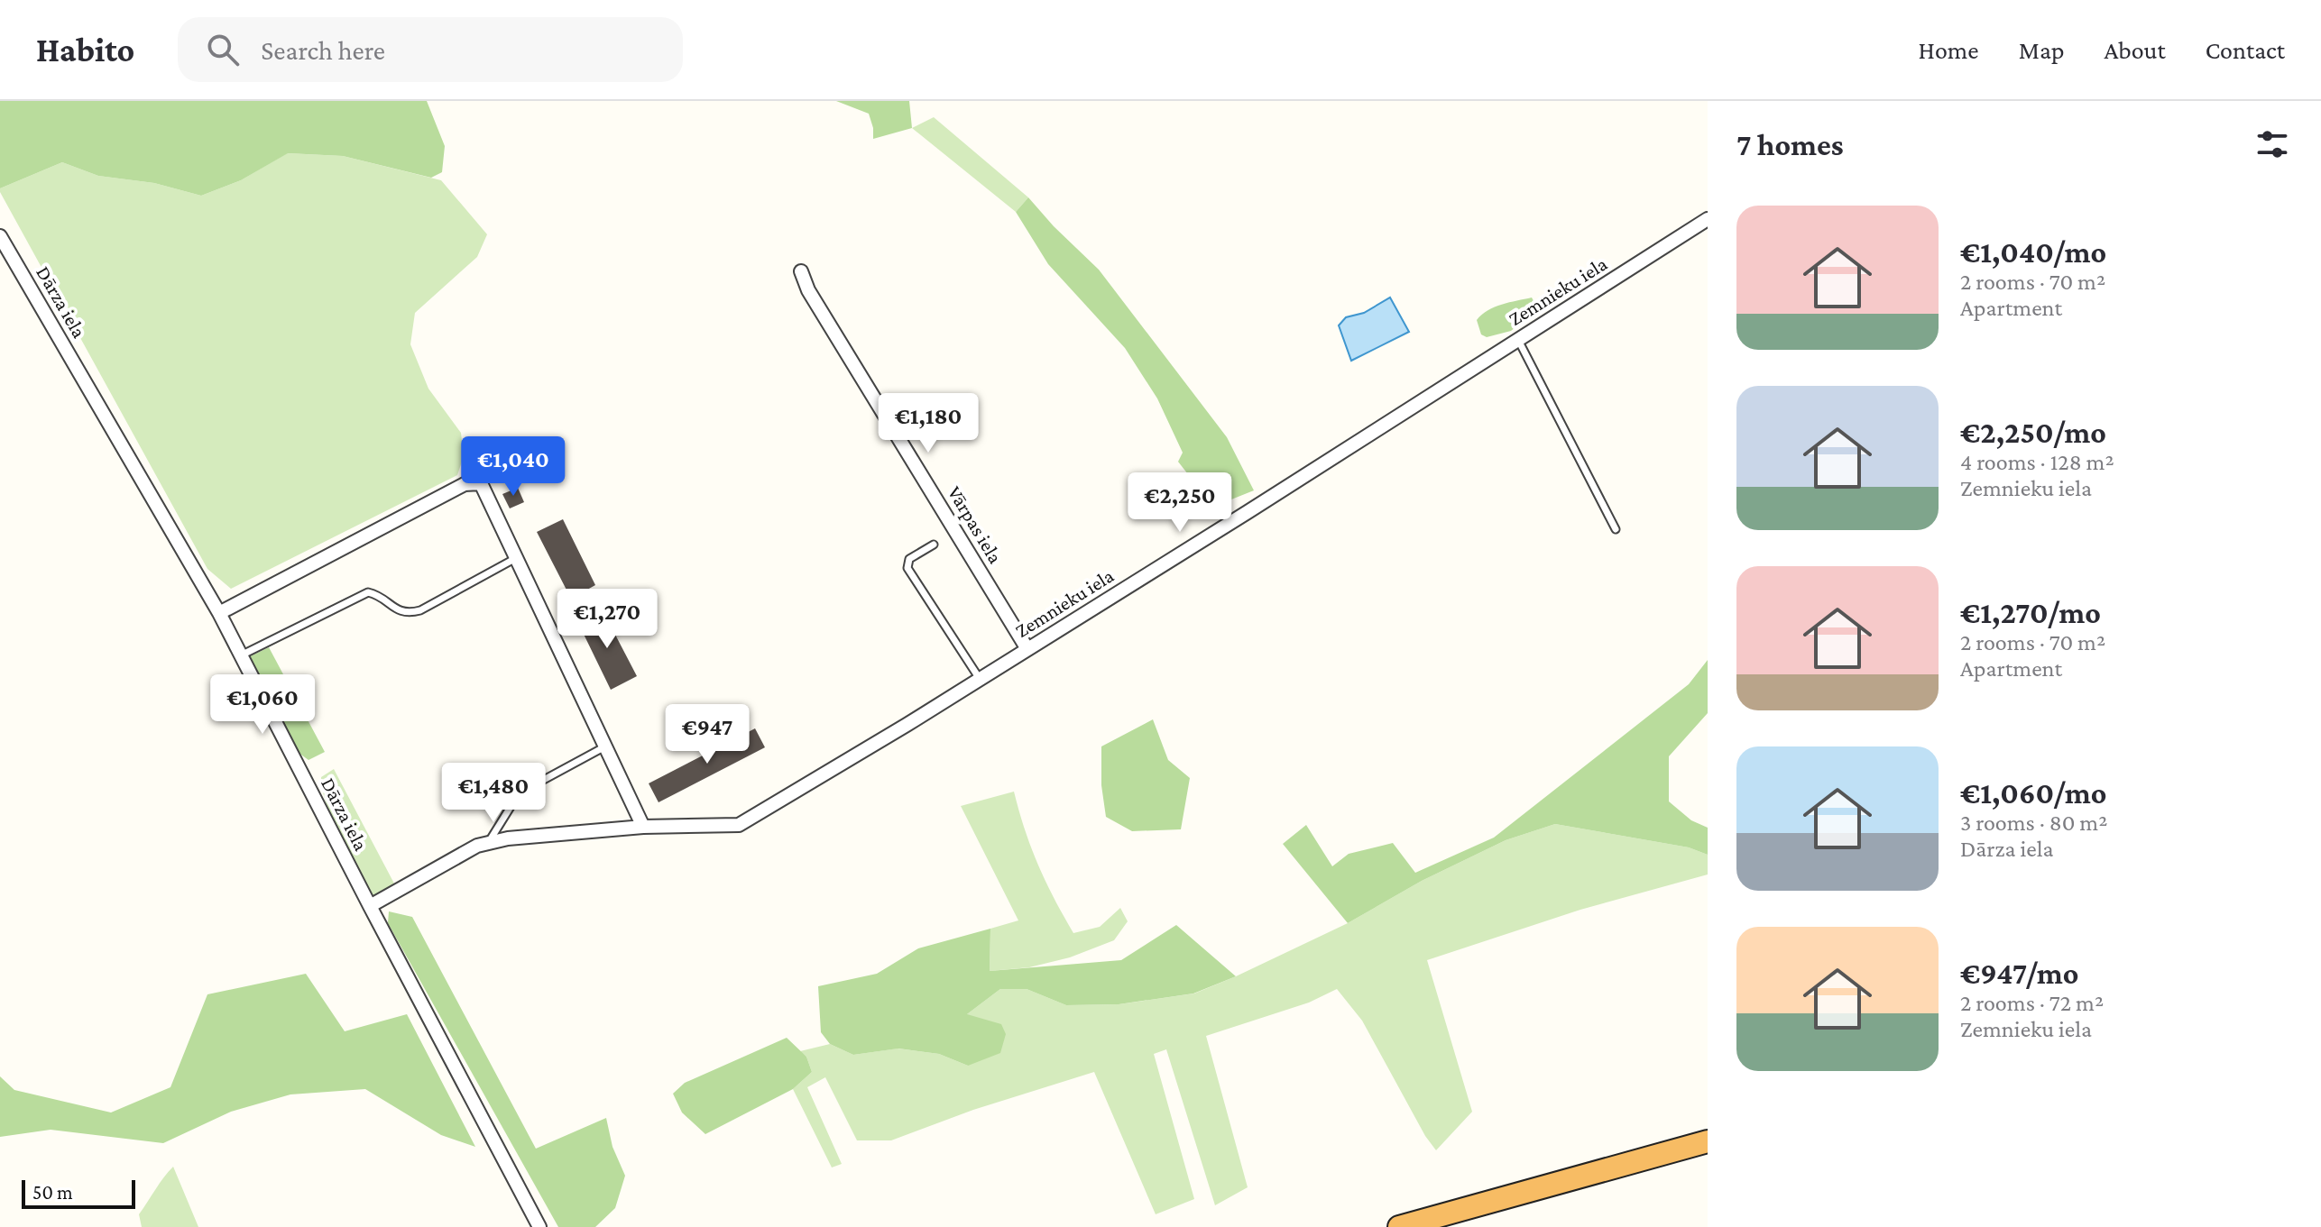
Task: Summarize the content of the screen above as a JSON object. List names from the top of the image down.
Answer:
{
  "streets": {
    "street": ["Zemnieku iela", "Dārza iela", "Vārpas iela"]
  },
  "crossings": [
    ["Zemnieku iela", "Vārpas iela"]
  ],
  "scale_bar": "50 m",
  "page": {
    "header": "Habito",
    "search": "Search here",
    "nav": [
      "Home",
      "Map",
      "About",
      "Contact"
    ],
    "heading": "7 homes",
    "list": [
      {
        "name": "€1,040/mo",
        "note": "2 rooms · 70 m² · Apartment"
      },
      {
        "name": "€2,250/mo",
        "note": "4 rooms · 128 m² · Zemnieku iela"
      },
      {
        "name": "€1,270/mo",
        "note": "2 rooms · 70 m² · Apartment"
      },
      {
        "name": "€1,060/mo",
        "note": "3 rooms · 80 m² · Dārza iela"
      },
      {
        "name": "€947/mo",
        "note": "2 rooms · 72 m² · Zemnieku iela"
      }
    ],
    "price": [
      "€1,180",
      "€1,040",
      "€2,250",
      "€1,270",
      "€1,060",
      "€947",
      "€1,480"
    ],
    "scale": "50 m"
  }
}
